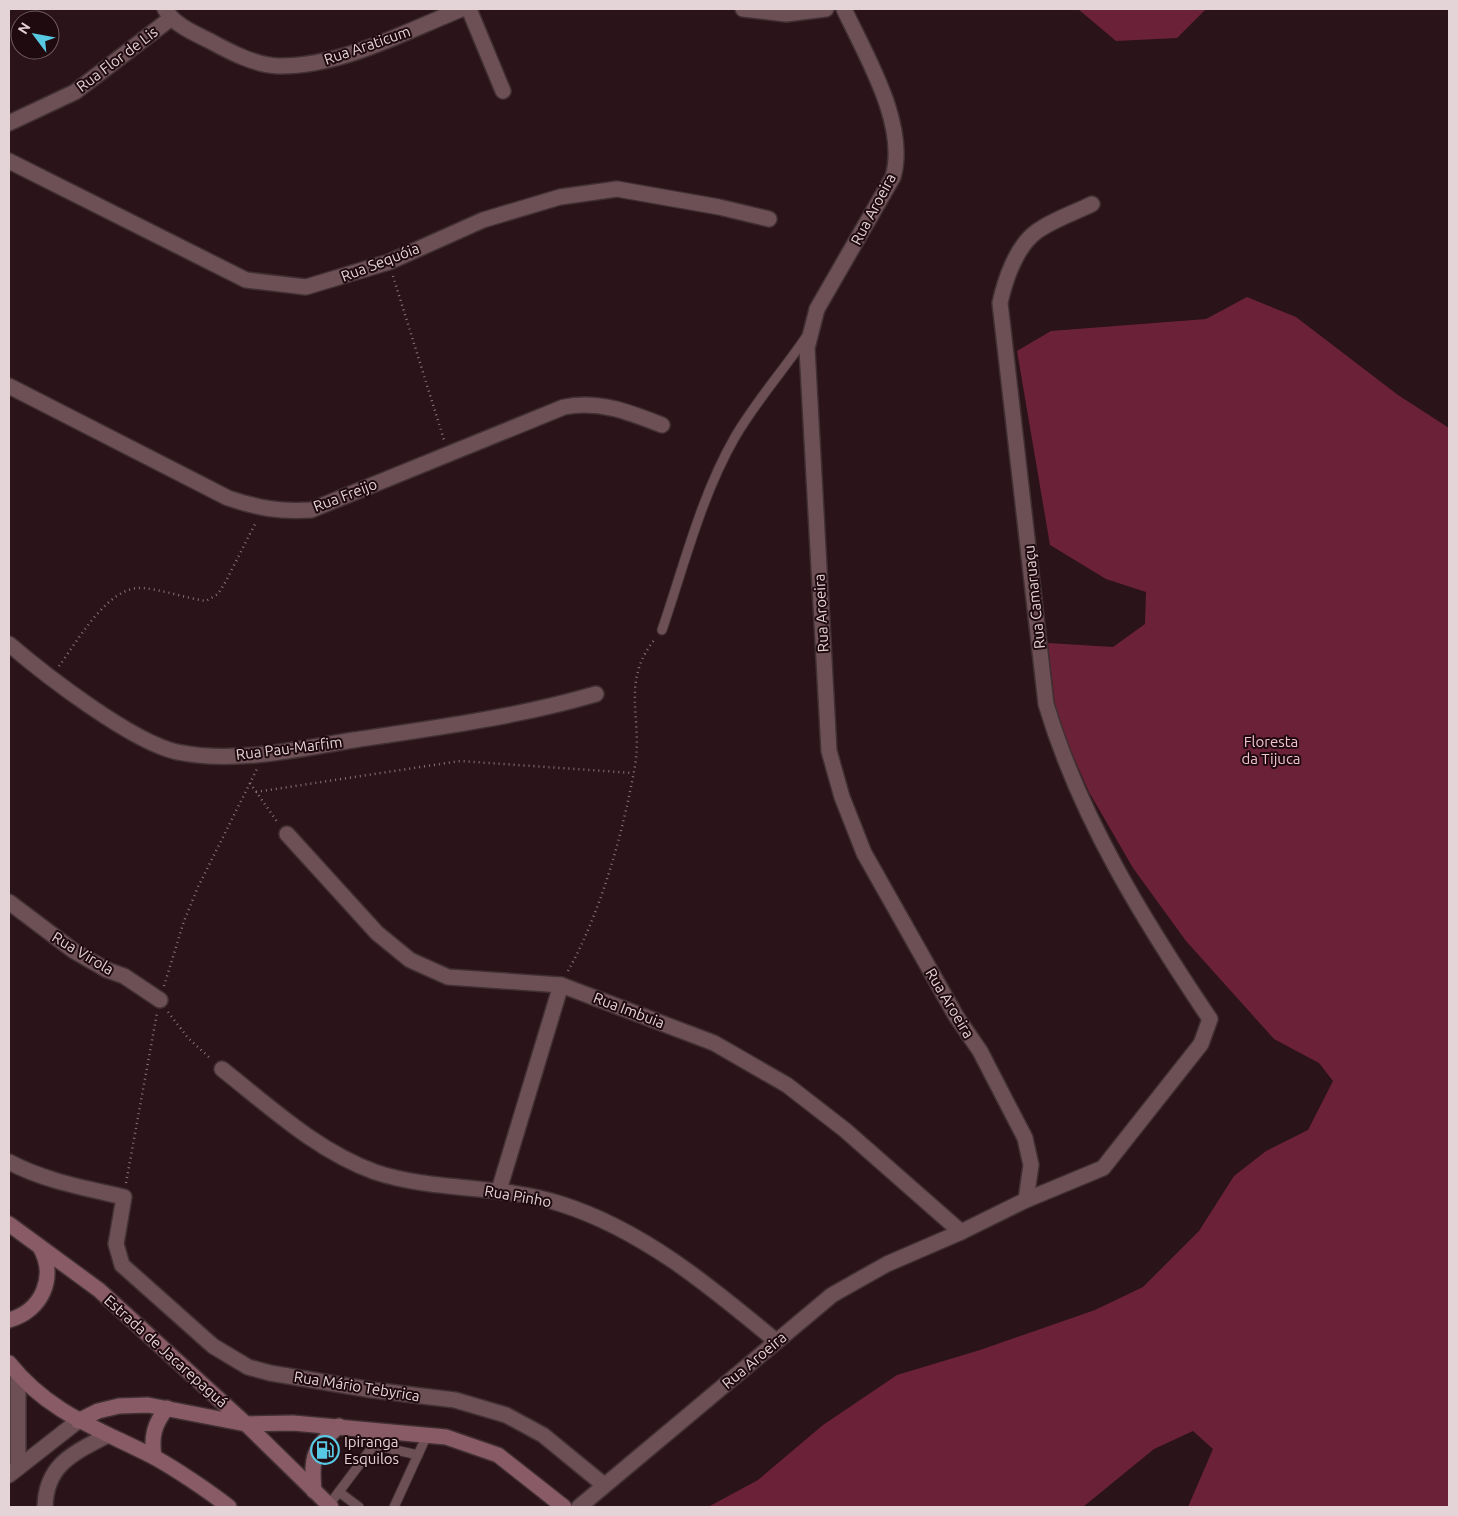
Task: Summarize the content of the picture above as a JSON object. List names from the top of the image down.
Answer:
{
  "streets": {
    "main road": ["Estrada de Jacarepaguá"],
    "street": [
      "Rua Araticum",
      "Rua Flor de Lis",
      "Rua Aroeira",
      "Rua Sequóia",
      "Rua Freijo",
      "Rua Camaruaçu",
      "Rua Pau-Marfim",
      "Rua Virola",
      "Rua Imbuia",
      "Rua Pinho",
      "Rua Mário Tebyrica"
    ]
  },
  "crossings": [
    ["Rua Araticum", "Rua Flor de Lis"],
    ["Rua Aroeira", "Rua Camaruaçu"],
    ["Rua Aroeira", "Rua Imbuia"],
    ["Rua Aroeira", "Rua Pinho"],
    ["Rua Aroeira", "Rua Mário Tebyrica"]
  ],
  "parks": ["Floresta da Tijuca"],
  "places": {
    "fuel station": ["Ipiranga Esquilos"]
  },
  "north": "top left"
}
